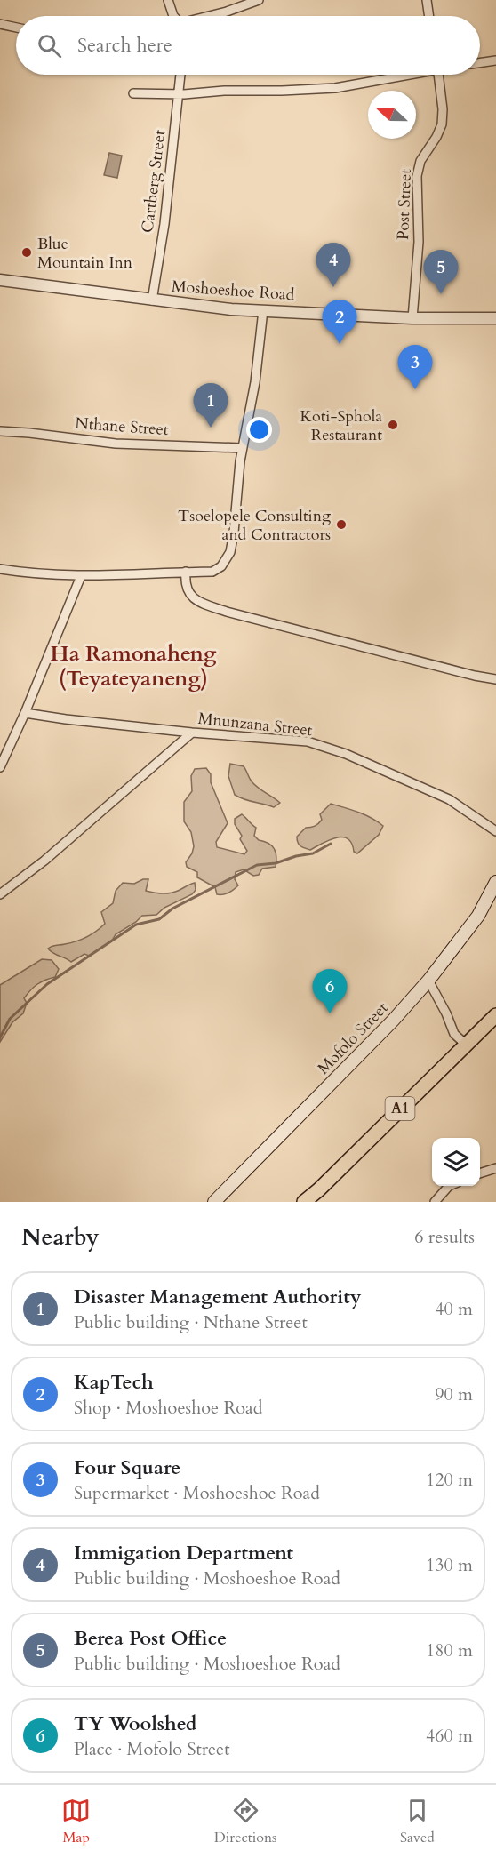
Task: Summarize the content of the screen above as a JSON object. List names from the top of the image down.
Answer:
{
  "streets": {
    "main road": ["Mofolo Street", "A1"],
    "street": [
      "Cartberg Street",
      "Post Street",
      "Moshoeshoe Road",
      "Nthane Street",
      "Mnunzana Street"
    ]
  },
  "crossings": [
    ["Cartberg Street", "Moshoeshoe Road"],
    ["Post Street", "Moshoeshoe Road"]
  ],
  "districts": ["Ha Ramonaheng (Teyateyaneng)"],
  "places": ["Blue Mountain Inn", "Koti-Sphola Restaurant", "Tsoelopele Consulting and Contractors"],
  "north": "left",
  "page": {
    "search": "Search here",
    "pins": [
      "4",
      "5",
      "2",
      "3",
      "1",
      "6"
    ],
    "heading": ["Nearby", "6 results"],
    "list": [
      {
        "mark": "1",
        "name": "Disaster Management Authority",
        "note": "Public building · Nthane Street",
        "value": "40 m"
      },
      {
        "mark": "2",
        "name": "KapTech",
        "note": "Shop · Moshoeshoe Road",
        "value": "90 m"
      },
      {
        "mark": "3",
        "name": "Four Square",
        "note": "Supermarket · Moshoeshoe Road",
        "value": "120 m"
      },
      {
        "mark": "4",
        "name": "Immigation Department",
        "note": "Public building · Moshoeshoe Road",
        "value": "130 m"
      },
      {
        "mark": "5",
        "name": "Berea Post Office",
        "note": "Public building · Moshoeshoe Road",
        "value": "180 m"
      },
      {
        "mark": "6",
        "name": "TY Woolshed",
        "note": "Place · Mofolo Street",
        "value": "460 m"
      }
    ],
    "nav": ["Map", "Directions", "Saved"]
  }
}
